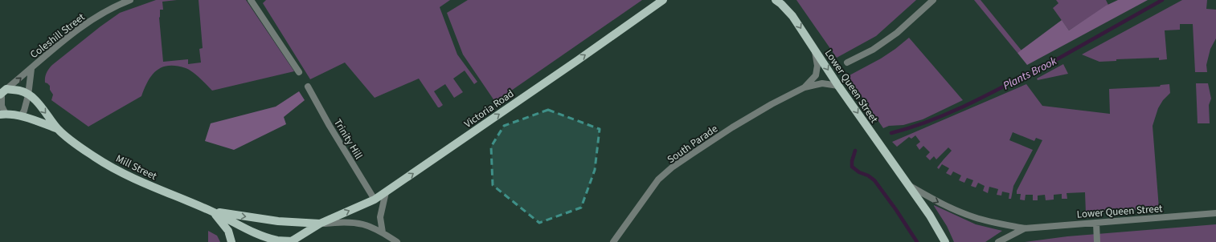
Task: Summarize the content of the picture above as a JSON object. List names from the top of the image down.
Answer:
{
  "streets": {
    "main road": ["Lower Queen Street", "Victoria Road", "Mill Street"],
    "street": ["Coleshill Street", "Trinity Hill", "South Parade"]
  },
  "crossings": [
    ["Lower Queen Street", "South Parade"],
    ["Victoria Road", "Trinity Hill"],
    ["Victoria Road", "Mill Street"]
  ],
  "one_way": ["Lower Queen Street", "Victoria Road"],
  "water": ["Plants Brook"]
}
